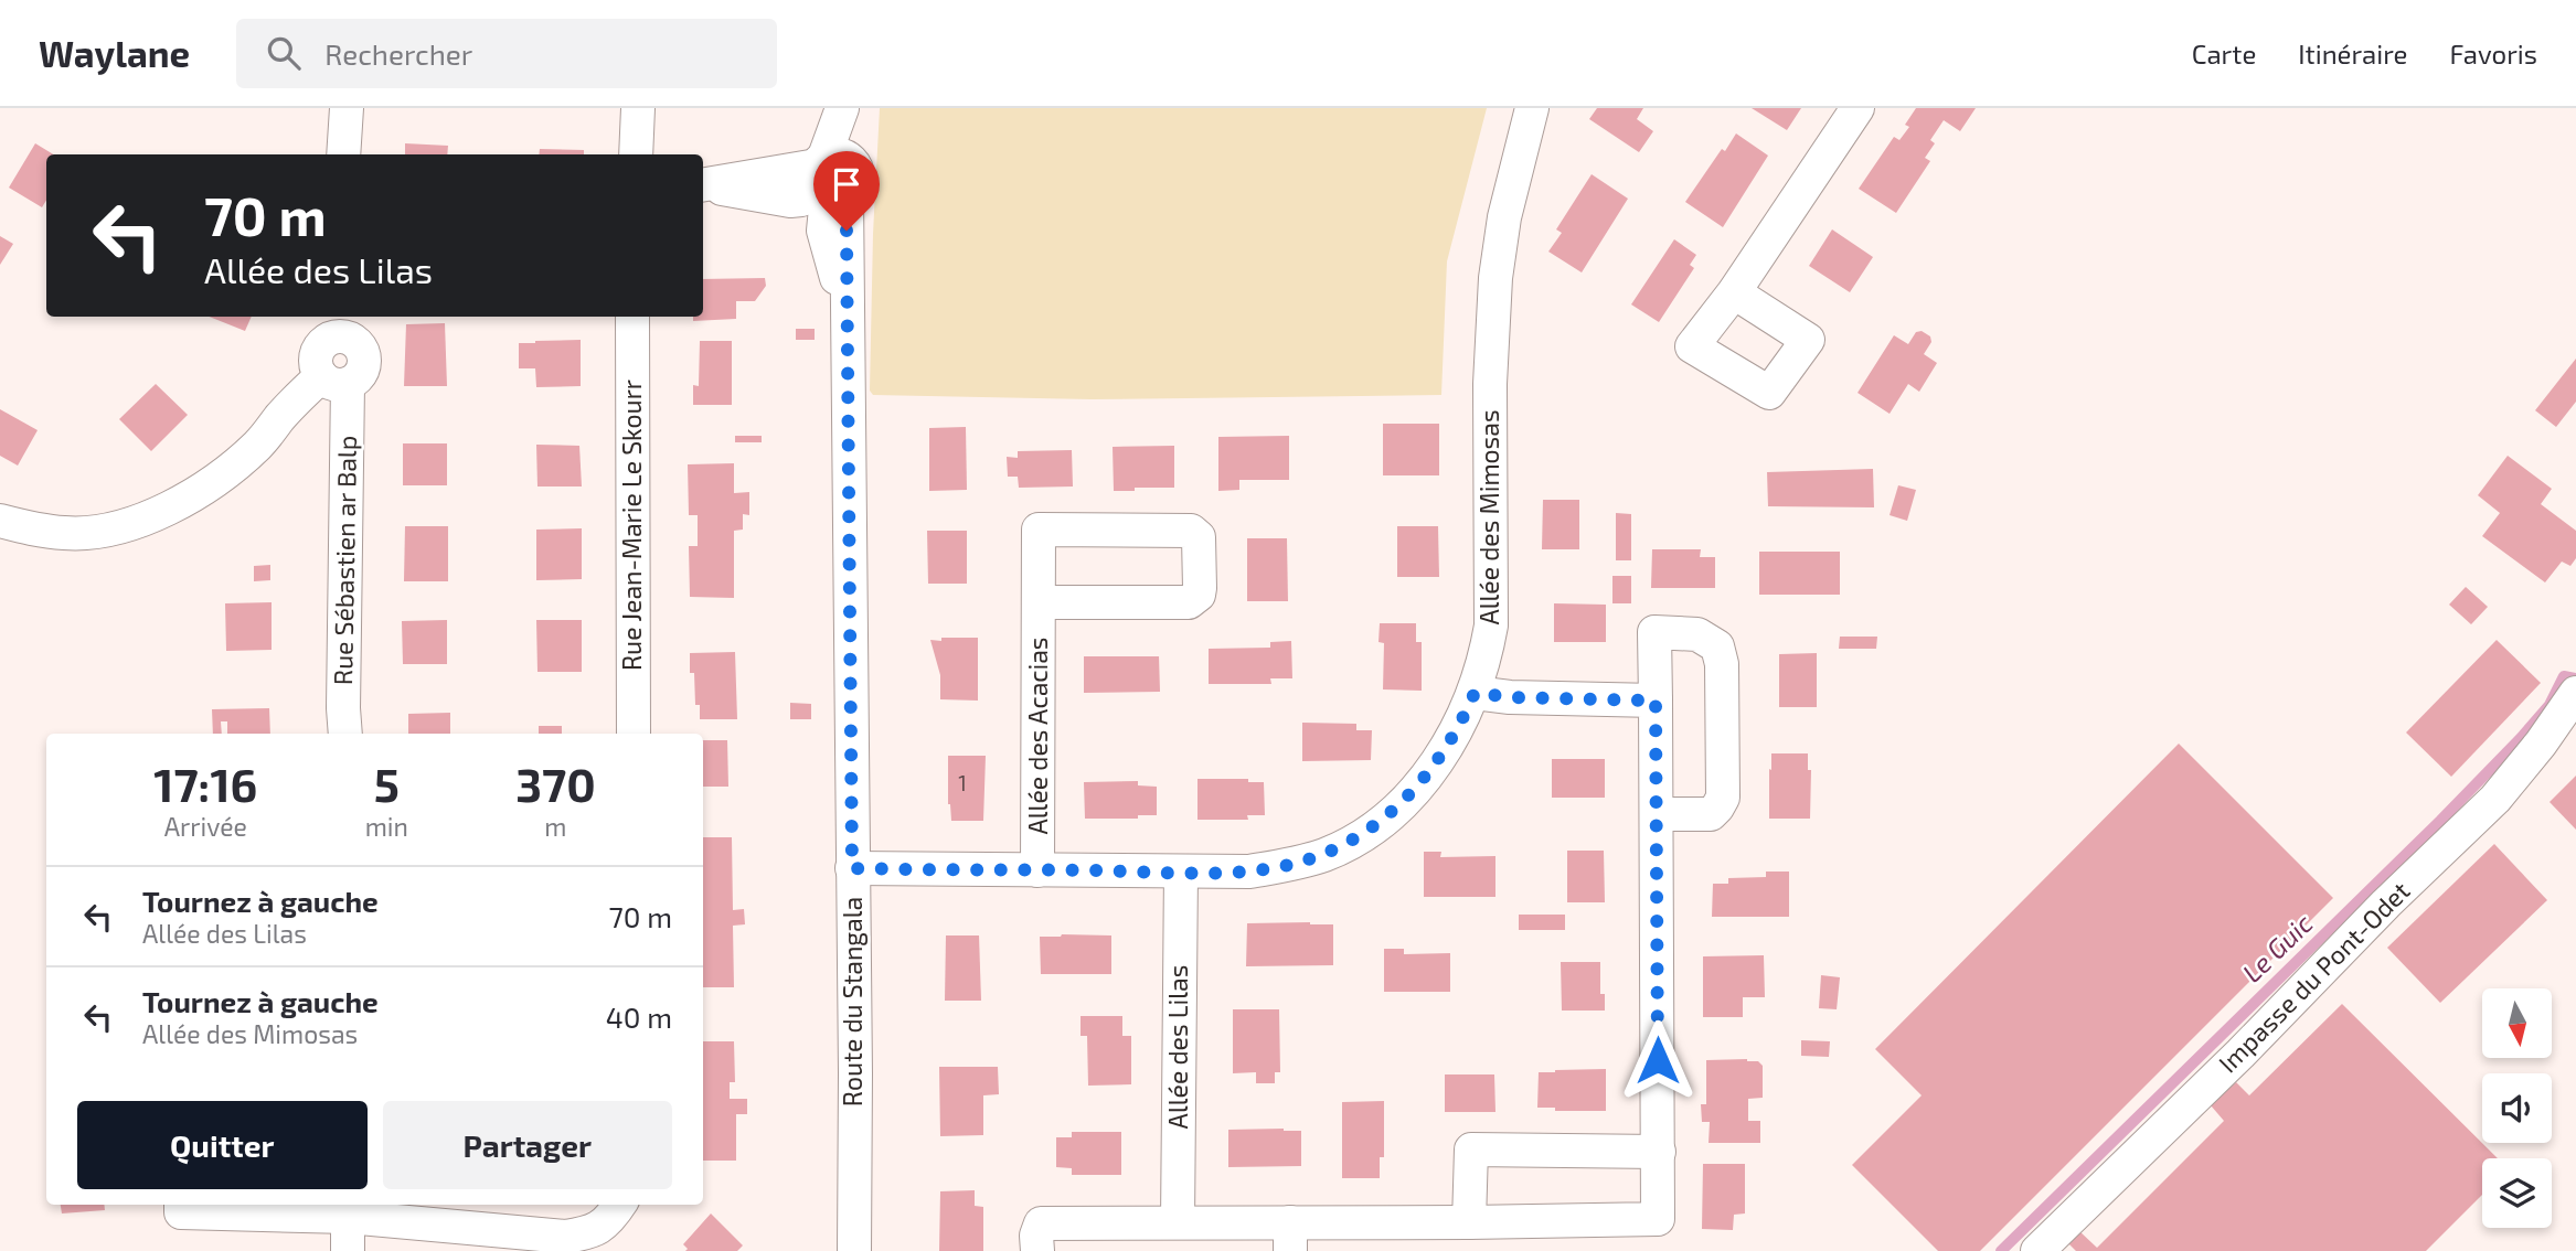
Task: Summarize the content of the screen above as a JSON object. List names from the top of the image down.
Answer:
{
  "streets": {
    "street": [
      "Allée des Mimosas",
      "Rue Jean-Marie Le Skourr",
      "Rue Sébastien ar Balp",
      "Allée des Acacias",
      "Impasse du Pont-Odet",
      "Route du Stangala",
      "Allée des Lilas"
    ]
  },
  "crossings": [
    ["Allée des Mimosas", "Allée des Acacias"],
    ["Allée des Mimosas", "Route du Stangala"],
    ["Allée des Mimosas", "Allée des Lilas"]
  ],
  "water": ["Le Guic"],
  "house_numbers": ["1"],
  "north": "bottom",
  "page": {
    "header": "Waylane",
    "search": "Rechercher",
    "nav": ["Carte", "Itinéraire", "Favoris"],
    "turn": ["70 m", "Allée des Lilas"],
    "eta": [
      "17:16",
      "Arrivée",
      "5",
      "min",
      "370",
      "m"
    ],
    "list": [
      {
        "name": "Tournez à gauche",
        "note": "Allée des Lilas",
        "value": "70 m"
      },
      {
        "name": "Tournez à gauche",
        "note": "Allée des Mimosas",
        "value": "40 m"
      }
    ],
    "buttons": ["Quitter", "Partager"]
  }
}
